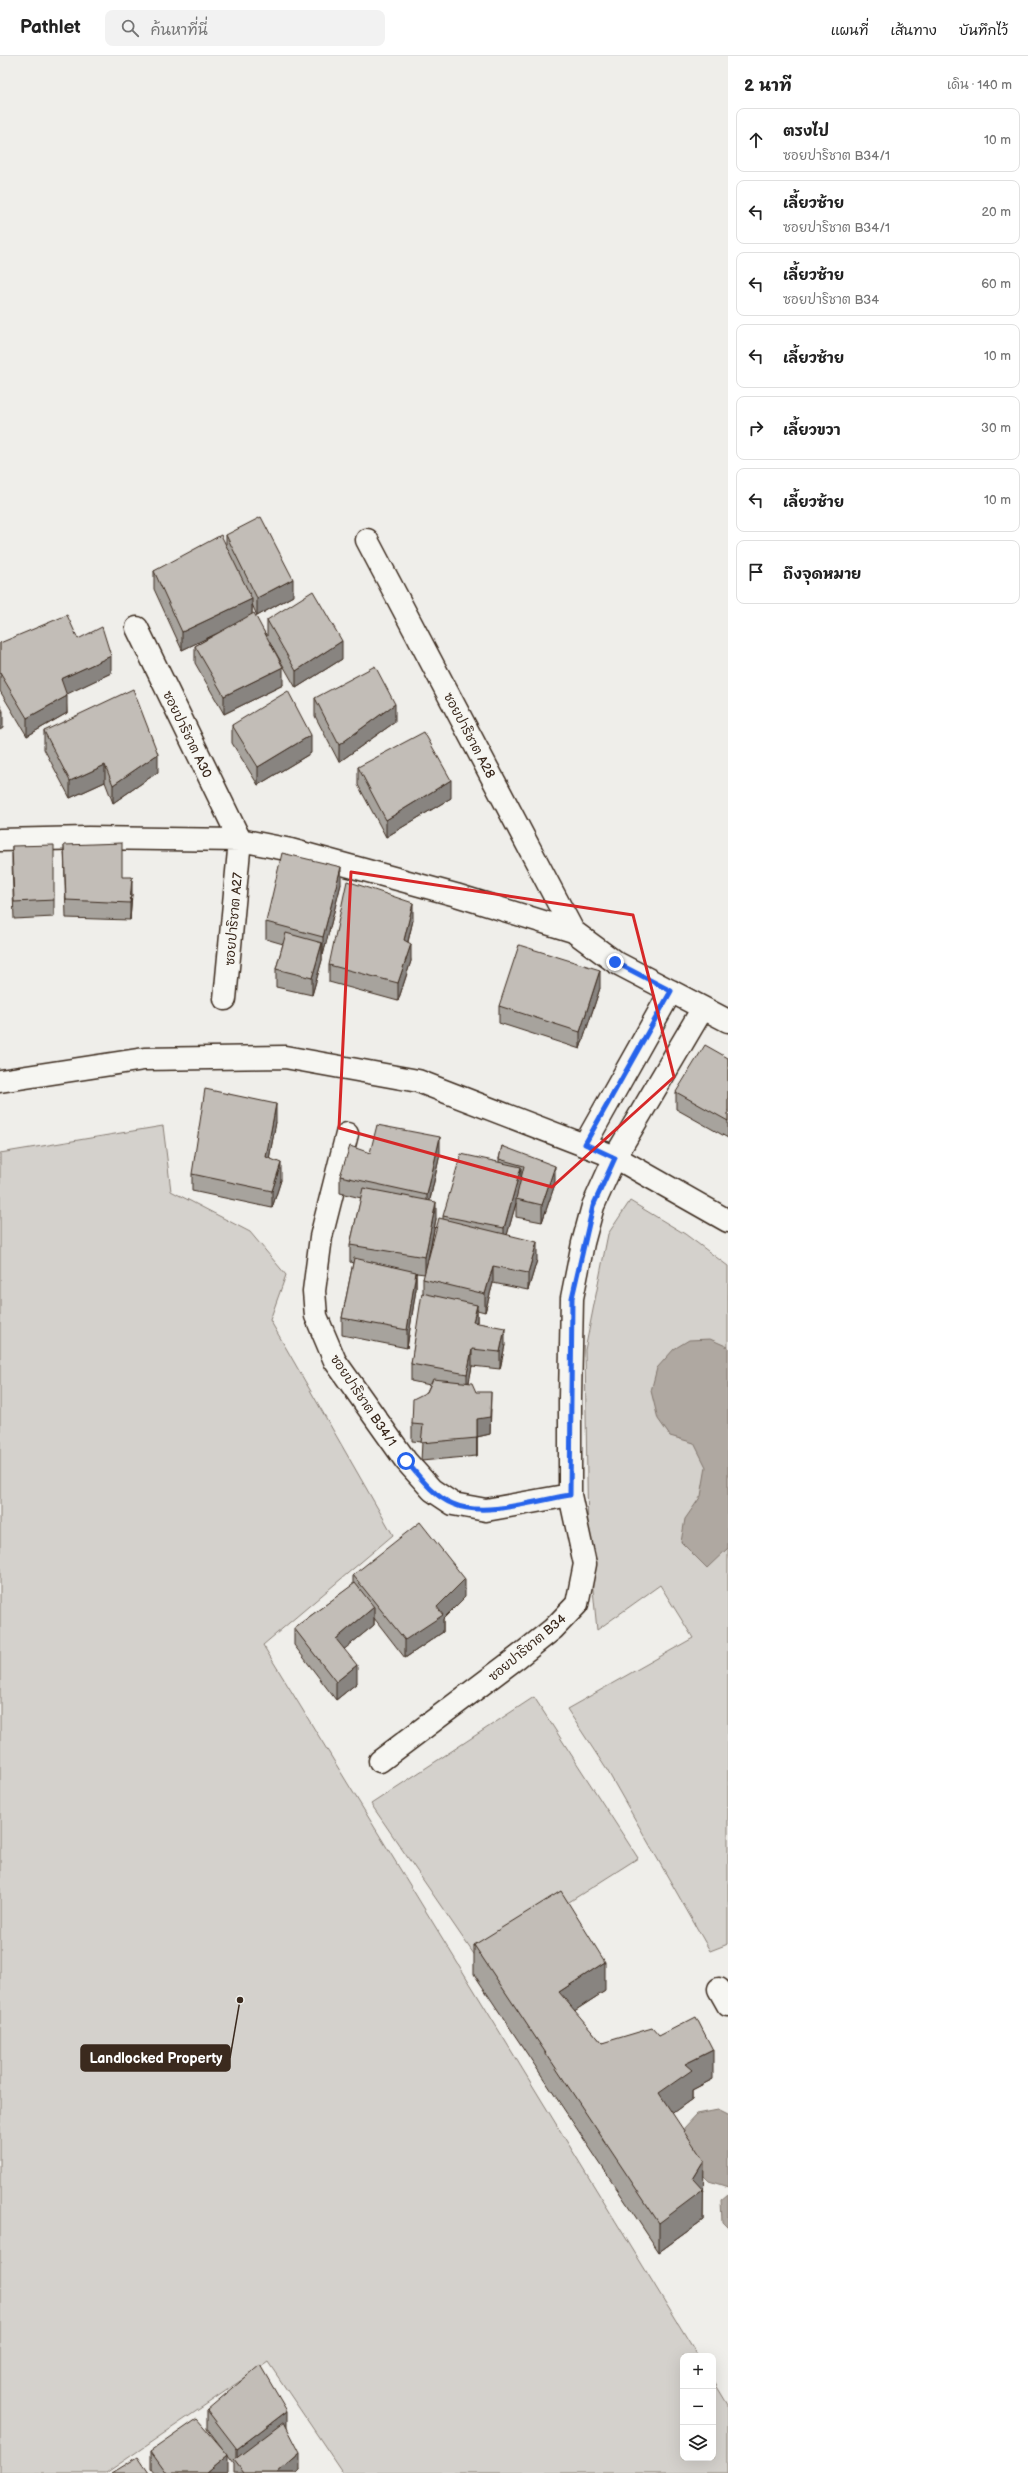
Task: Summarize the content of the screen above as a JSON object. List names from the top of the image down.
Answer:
{
  "streets": {
    "street": [
      "ซอยปาริชาต A30",
      "ซอยปาริชาต A28",
      "ซอยปาริชาต A27",
      "ซอยปาริชาต B34/1",
      "ซอยปาริชาต B34"
    ]
  },
  "crossings": [
    ["ซอยปาริชาต A30", "ซอยปาริชาต A27"],
    ["ซอยปาริชาต B34/1", "ซอยปาริชาต B34"]
  ],
  "places": ["Landlocked Property"],
  "page": {
    "header": "Pathlet",
    "search": "ค้นหาที่นี่",
    "nav": ["แผนที่", "เส้นทาง", "บันทึกไว้"],
    "heading": ["2 นาที", "เดิน · 140 m"],
    "list": [
      ["ตรงไป", "ซอยปาริชาต B34/1", "10 m"],
      ["เลี้ยวซ้าย", "ซอยปาริชาต B34/1", "20 m"],
      ["เลี้ยวซ้าย", "ซอยปาริชาต B34", "60 m"],
      ["เลี้ยวซ้าย", "10 m"],
      ["เลี้ยวขวา", "30 m"],
      ["เลี้ยวซ้าย", "10 m"],
      "ถึงจุดหมาย"
    ],
    "map_buttons": ["+", "−"]
  }
}
